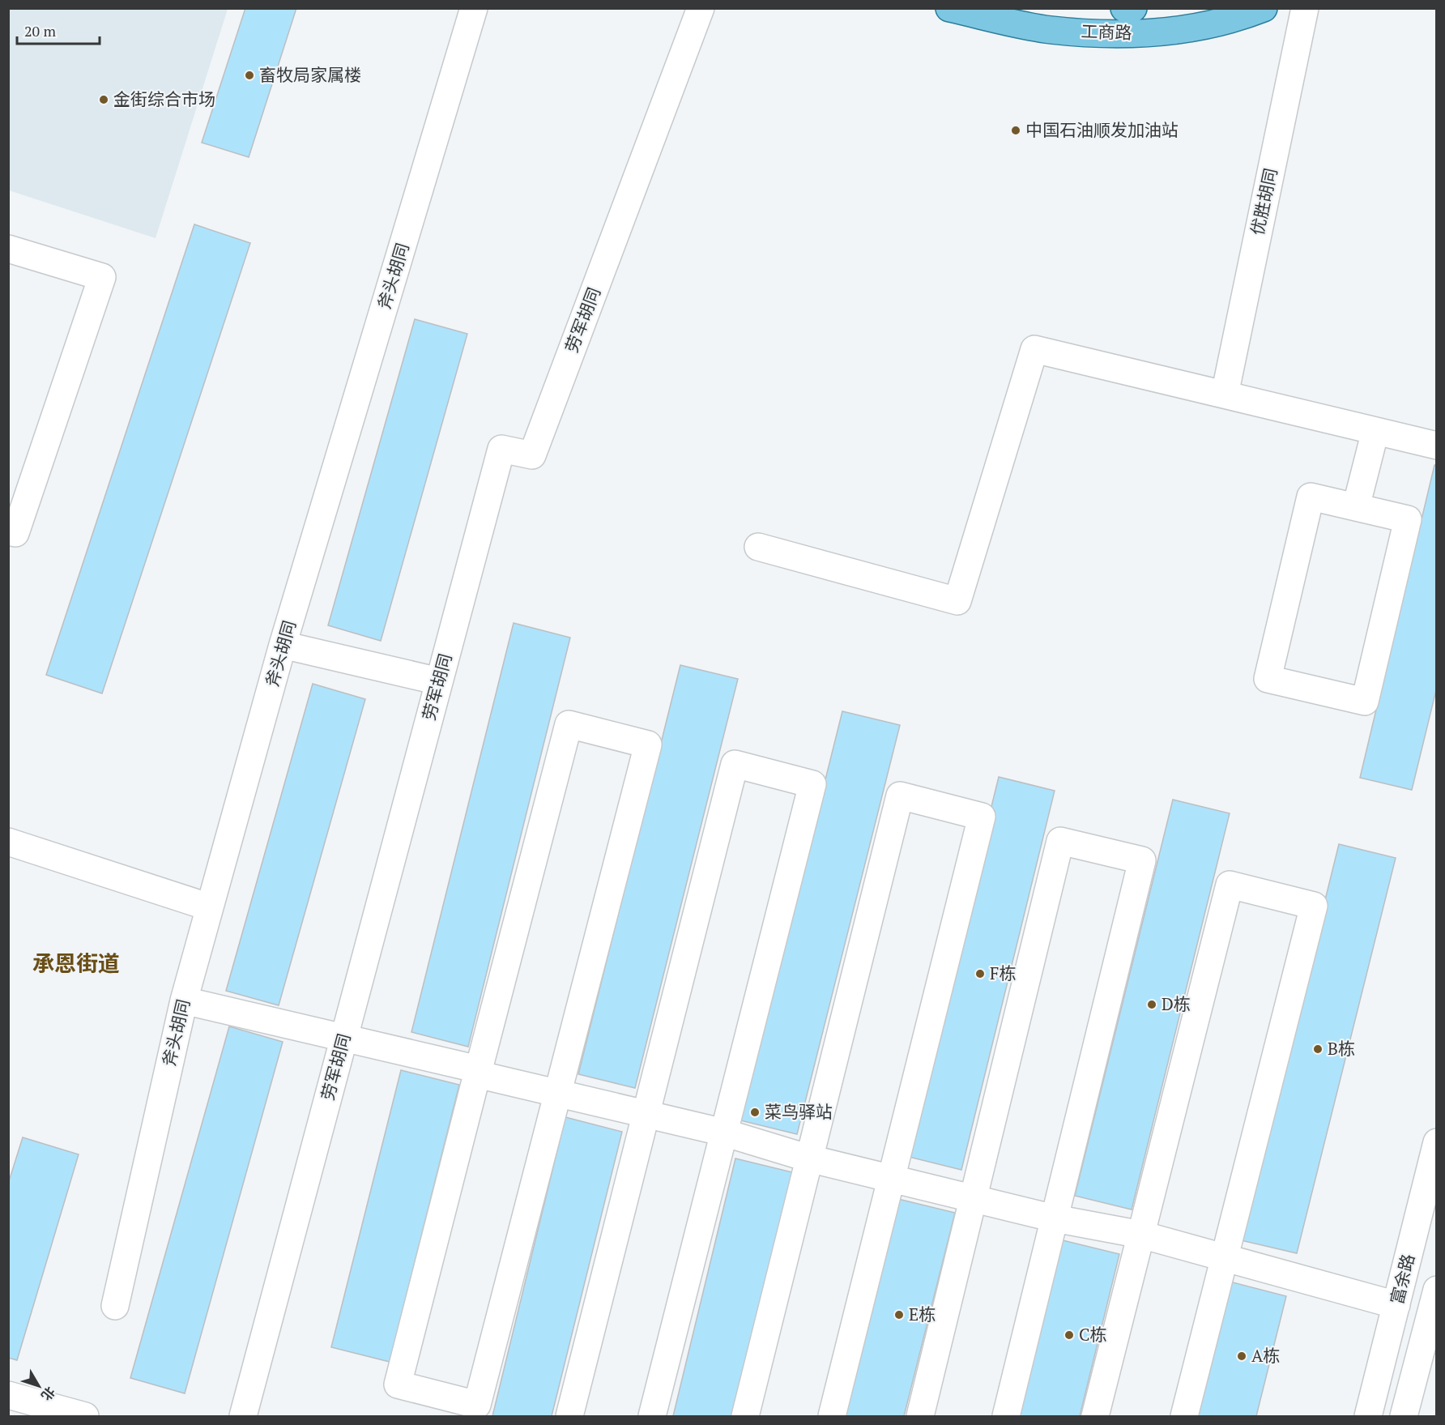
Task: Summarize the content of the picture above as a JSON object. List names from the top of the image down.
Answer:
{
  "streets": {
    "main road": ["工商路"],
    "street": [
      "优胜胡同",
      "斧头胡同",
      "劳军胡同",
      "富余路"
    ]
  },
  "districts": ["承恩街道"],
  "places": [
    "畜牧局家属楼",
    "金街综合市场",
    "中国石油顺发加油站",
    "F栋",
    "D栋",
    "B栋",
    "菜鸟驿站",
    "E栋",
    "C栋",
    "A栋"
  ],
  "scale_bar": "20 m",
  "north": "bottom right"
}
